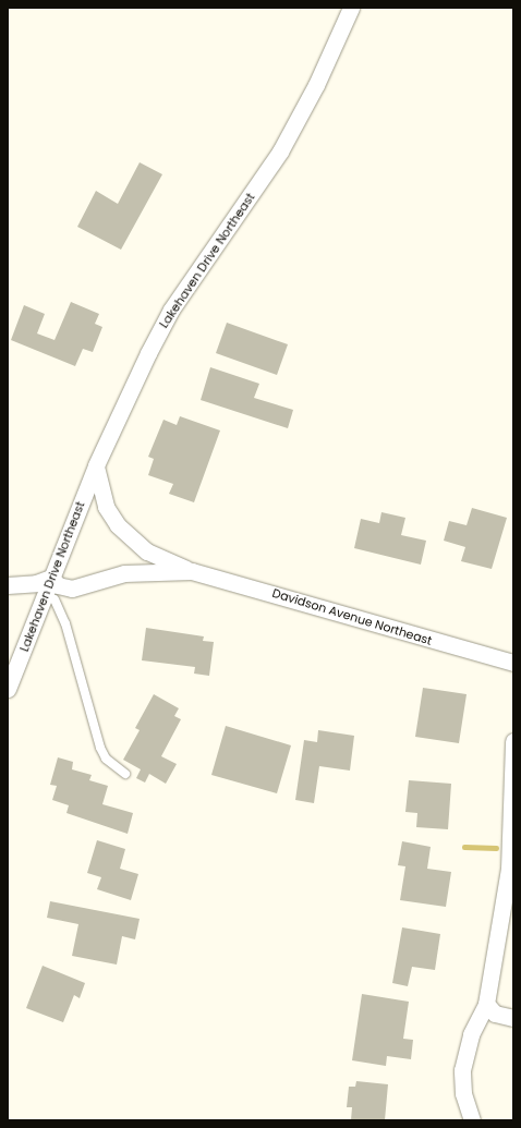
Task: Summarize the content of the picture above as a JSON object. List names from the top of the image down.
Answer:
{
  "streets": {
    "street": ["Lakehaven Drive Northeast", "Davidson Avenue Northeast"]
  },
  "crossings": [
    ["Lakehaven Drive Northeast", "Davidson Avenue Northeast"]
  ]
}
